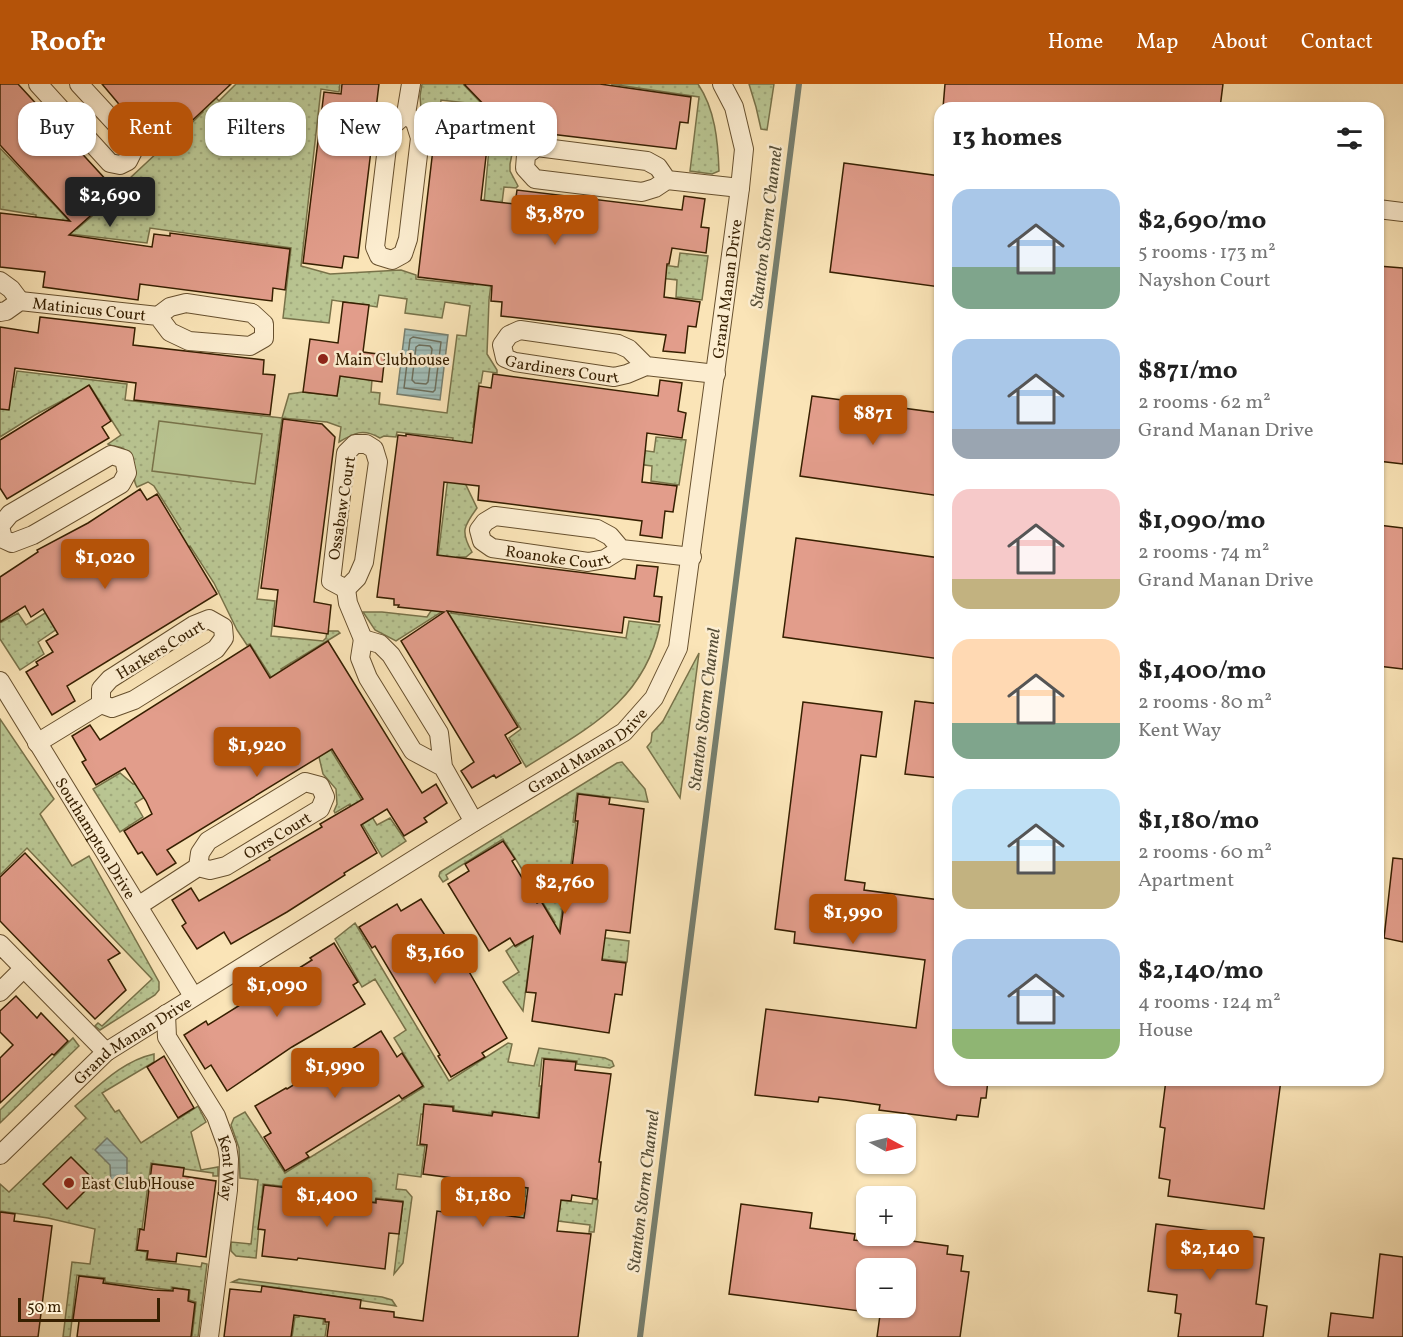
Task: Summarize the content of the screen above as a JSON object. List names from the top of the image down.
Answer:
{
  "streets": {
    "street": [
      "Grand Manan Drive",
      "Matinicus Court",
      "Gardiners Court",
      "Ossabaw Court",
      "Roanoke Court",
      "Harkers Court",
      "Orrs Court",
      "Southampton Drive",
      "Kent Way"
    ]
  },
  "crossings": [
    ["Grand Manan Drive", "Gardiners Court"],
    ["Grand Manan Drive", "Roanoke Court"],
    ["Grand Manan Drive", "Southampton Drive"],
    ["Grand Manan Drive", "Kent Way"],
    ["Harkers Court", "Southampton Drive"],
    ["Orrs Court", "Southampton Drive"]
  ],
  "water": ["Stanton Storm Channel"],
  "places": ["Main Clubhouse", "East Club House"],
  "scale_bar": "50 m",
  "north": "right",
  "page": {
    "header": "Roofr",
    "nav": [
      "Home",
      "Map",
      "About",
      "Contact"
    ],
    "chip": [
      "Buy",
      "Rent",
      "Filters",
      "New",
      "Apartment"
    ],
    "heading": "13 homes",
    "list": [
      {
        "name": "$2,690/mo",
        "note": "5 rooms · 173 m² · Nayshon Court"
      },
      {
        "name": "$871/mo",
        "note": "2 rooms · 62 m² · Grand Manan Drive"
      },
      {
        "name": "$1,090/mo",
        "note": "2 rooms · 74 m² · Grand Manan Drive"
      },
      {
        "name": "$1,400/mo",
        "note": "2 rooms · 80 m² · Kent Way"
      },
      {
        "name": "$1,180/mo",
        "note": "2 rooms · 60 m² · Apartment"
      },
      {
        "name": "$2,140/mo",
        "note": "4 rooms · 124 m² · House"
      }
    ],
    "price": [
      "$2,690",
      "$3,870",
      "$871",
      "$1,020",
      "$1,920",
      "$2,760",
      "$1,990",
      "$3,160",
      "$1,090",
      "$1,990",
      "$1,400",
      "$1,180",
      "$2,140"
    ],
    "map_buttons": ["+", "−"],
    "scale": "50 m"
  }
}
